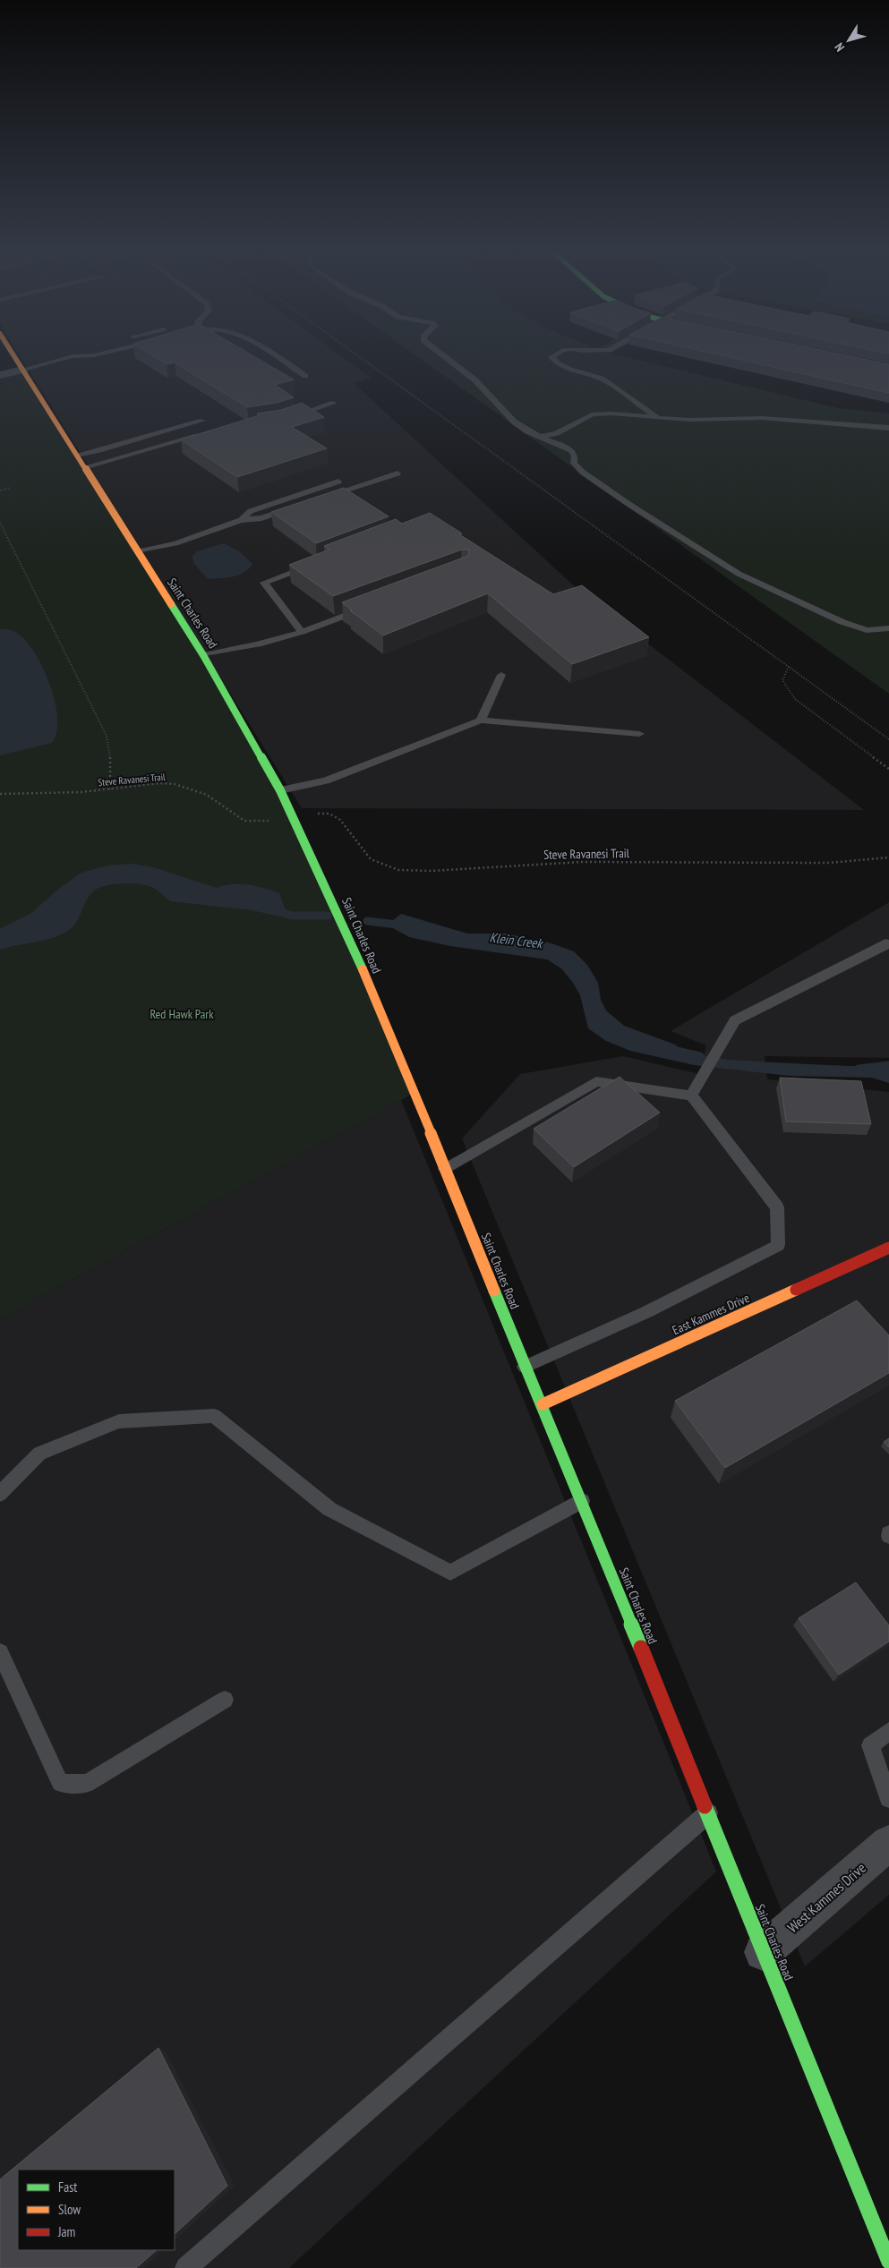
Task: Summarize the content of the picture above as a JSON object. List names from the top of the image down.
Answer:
{
  "streets": {
    "street": ["Saint Charles Road", "East Kammes Drive", "West Kammes Drive"],
    "path": ["Steve Ravanesi Trail"]
  },
  "crossings": [
    ["Saint Charles Road", "East Kammes Drive"],
    ["Saint Charles Road", "West Kammes Drive"]
  ],
  "water": ["Klein Creek"],
  "parks": ["Red Hawk Park"],
  "legend": ["Fast", "Slow", "Jam"],
  "north": "bottom left"
}
